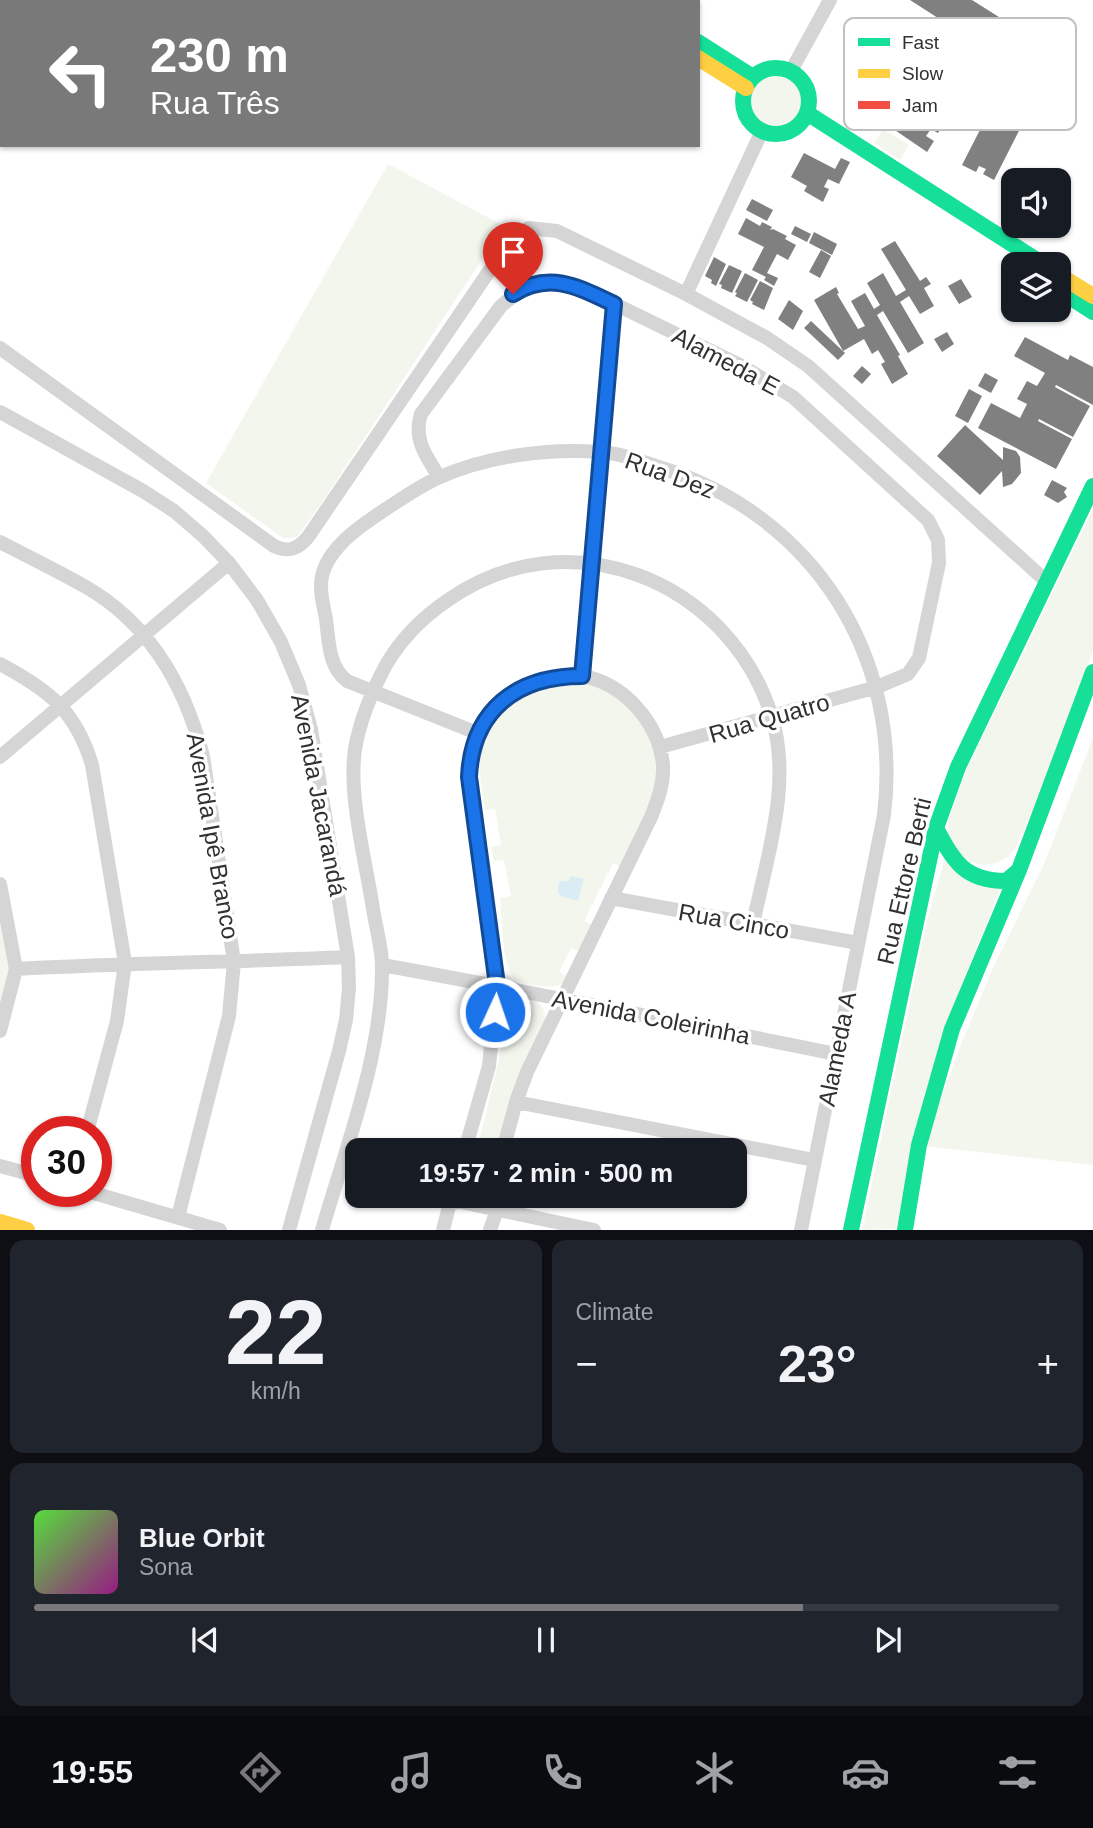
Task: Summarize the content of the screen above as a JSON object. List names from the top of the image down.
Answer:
{
  "streets": {
    "street": [
      "Alameda E",
      "Rua Dez",
      "Rua Quatro",
      "Avenida Jacarandá",
      "Avenida Ipê Branco",
      "Rua Ettore Berti",
      "Rua Cinco",
      "Avenida Coleirinha",
      "Alameda A"
    ]
  },
  "crossings": [
    ["Alameda E", "Rua Dez"],
    ["Alameda E", "Rua Quatro"],
    ["Rua Dez", "Rua Quatro"],
    ["Rua Dez", "Alameda A"],
    ["Rua Cinco", "Alameda A"],
    ["Avenida Coleirinha", "Alameda A"]
  ],
  "legend": ["Fast", "Slow", "Jam"],
  "page": {
    "turn": ["230 m", "Rua Três"],
    "limit": "30",
    "trip": "19:57 · 2 min · 500 m",
    "tile": [
      ["22", "km/h"],
      "Climate"
    ],
    "heat": ["−", "23°", "+"],
    "song": ["Blue Orbit", "Sona"],
    "tabs": "19:55"
  }
}
